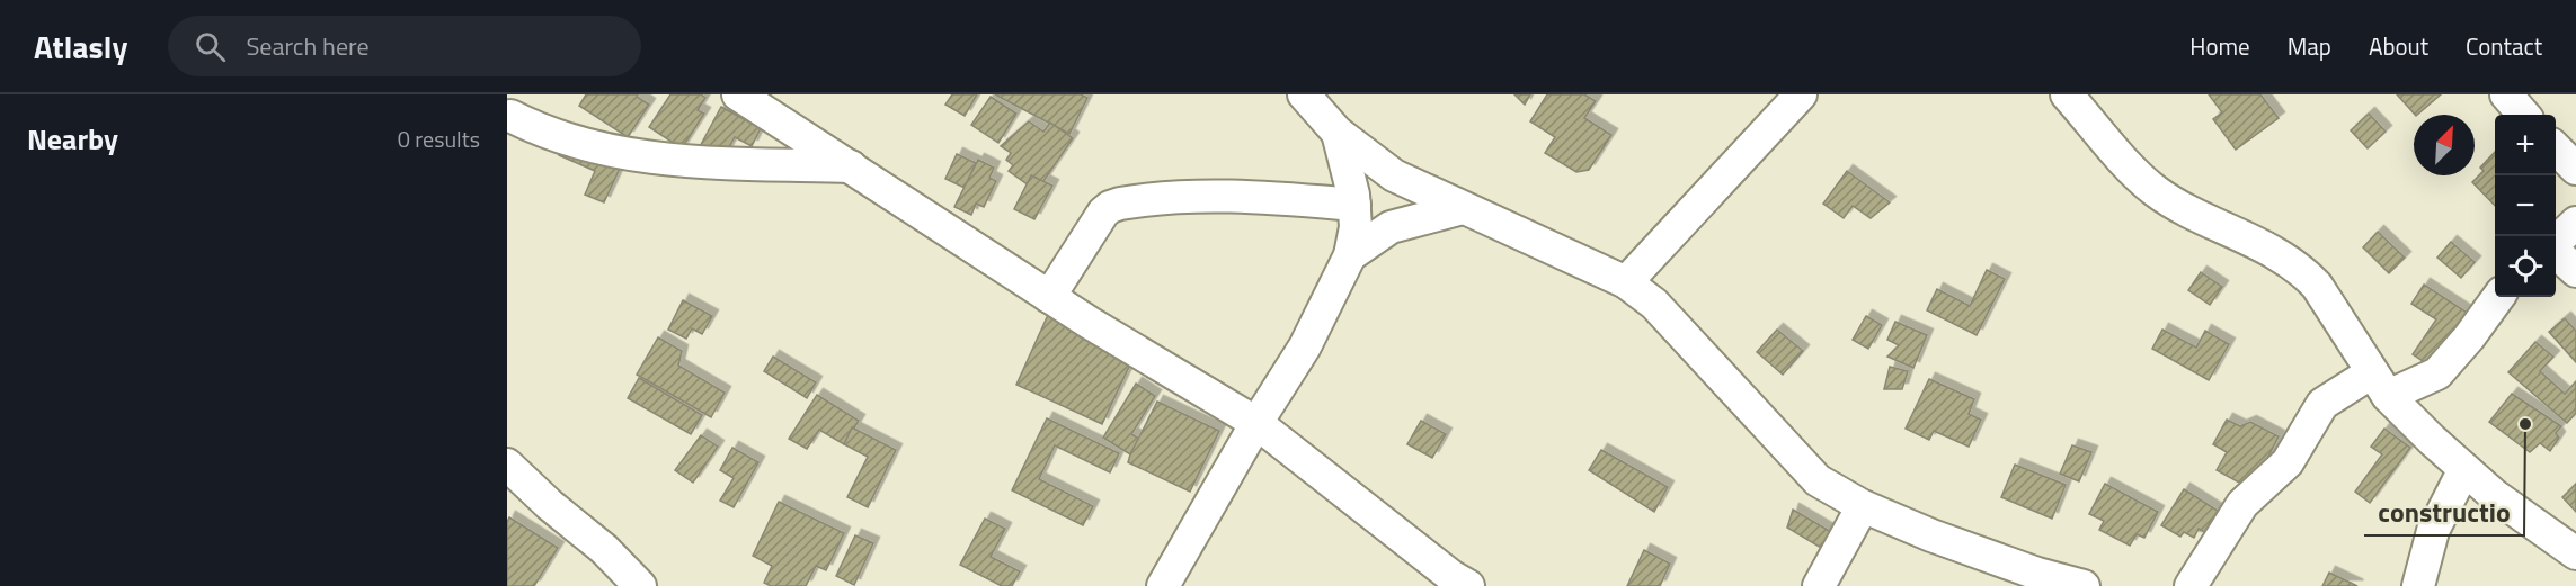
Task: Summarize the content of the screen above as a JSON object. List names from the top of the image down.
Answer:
{
  "places": ["constructio"],
  "north": "top right",
  "page": {
    "header": "Atlasly",
    "search": "Search here",
    "nav": [
      "Home",
      "Map",
      "About",
      "Contact"
    ],
    "heading": ["Nearby", "0 results"],
    "map_buttons": ["+", "−"]
  }
}
